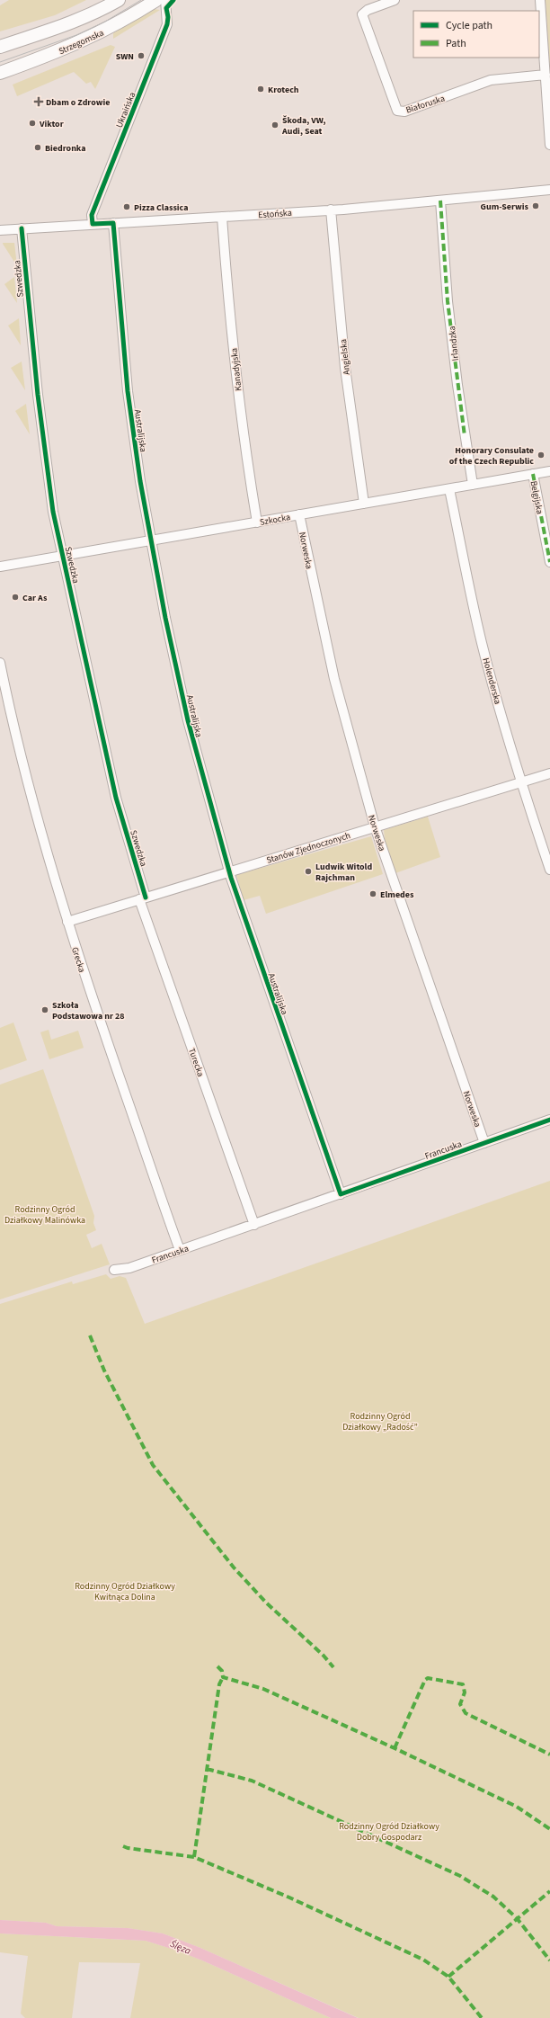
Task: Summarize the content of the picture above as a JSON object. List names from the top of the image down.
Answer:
{
  "streets": {
    "main road": ["Strzegomska"],
    "street": [
      "Białoruska",
      "Ukraińska",
      "Estońska",
      "Szwedzka",
      "Irlandzka",
      "Angielska",
      "Kanadyjska",
      "Australijska",
      "Belgijska",
      "Szkocka",
      "Norweska",
      "Holenderska",
      "Stanów Zjednoczonych",
      "Grecka",
      "Turecka",
      "Francuska"
    ]
  },
  "crossings": [
    ["Ukraińska", "Estońska"],
    ["Estońska", "Szwedzka"],
    ["Estońska", "Irlandzka"],
    ["Estońska", "Angielska"],
    ["Estońska", "Kanadyjska"],
    ["Estońska", "Australijska"],
    ["Szwedzka", "Szkocka"],
    ["Szwedzka", "Stanów Zjednoczonych"],
    ["Szwedzka", "Turecka"],
    ["Irlandzka", "Szkocka"],
    ["Angielska", "Szkocka"],
    ["Kanadyjska", "Szkocka"],
    ["Australijska", "Szkocka"],
    ["Australijska", "Stanów Zjednoczonych"],
    ["Australijska", "Francuska"],
    ["Belgijska", "Szkocka"],
    ["Szkocka", "Norweska"],
    ["Szkocka", "Holenderska"],
    ["Norweska", "Stanów Zjednoczonych"],
    ["Norweska", "Francuska"],
    ["Holenderska", "Stanów Zjednoczonych"],
    ["Stanów Zjednoczonych", "Grecka"],
    ["Stanów Zjednoczonych", "Turecka"],
    ["Grecka", "Francuska"],
    ["Turecka", "Francuska"]
  ],
  "water": ["Ślęza"],
  "parks": [
    "Rodzinny Ogród Działkowy Malinówka",
    "Rodzinny Ogród Działkowy „Radość”",
    "Rodzinny Ogród Działkowy Kwitnąca Dolina",
    "Rodzinny Ogród Działkowy Dobry Gospodarz"
  ],
  "places": {
    "other": [
      "SWN",
      "Krotech",
      "Viktor",
      "Škoda, VW, Audi, Seat",
      "Biedronka",
      "Gum-Serwis",
      "Pizza Classica",
      "Honorary Consulate of the Czech Republic",
      "Car As",
      "Ludwik Witold Rajchman",
      "Elmedes",
      "Szkoła Podstawowa nr 28"
    ],
    "health": ["Dbam o Zdrowie"]
  },
  "legend": ["Cycle path", "Path"]
}
